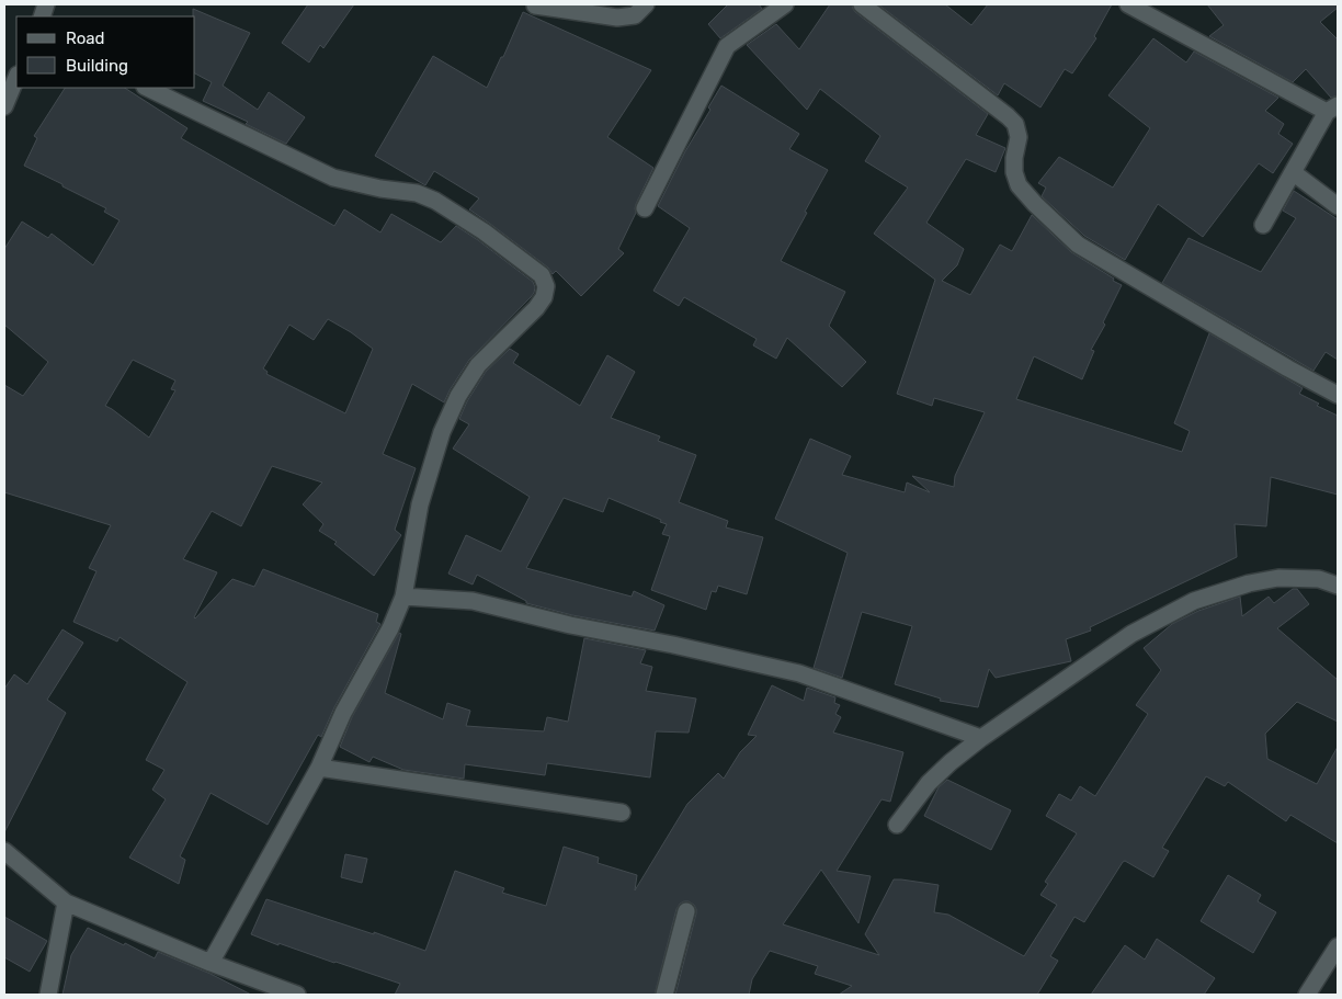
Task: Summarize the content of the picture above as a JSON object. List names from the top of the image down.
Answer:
{
  "legend": ["Road", "Building"]
}
